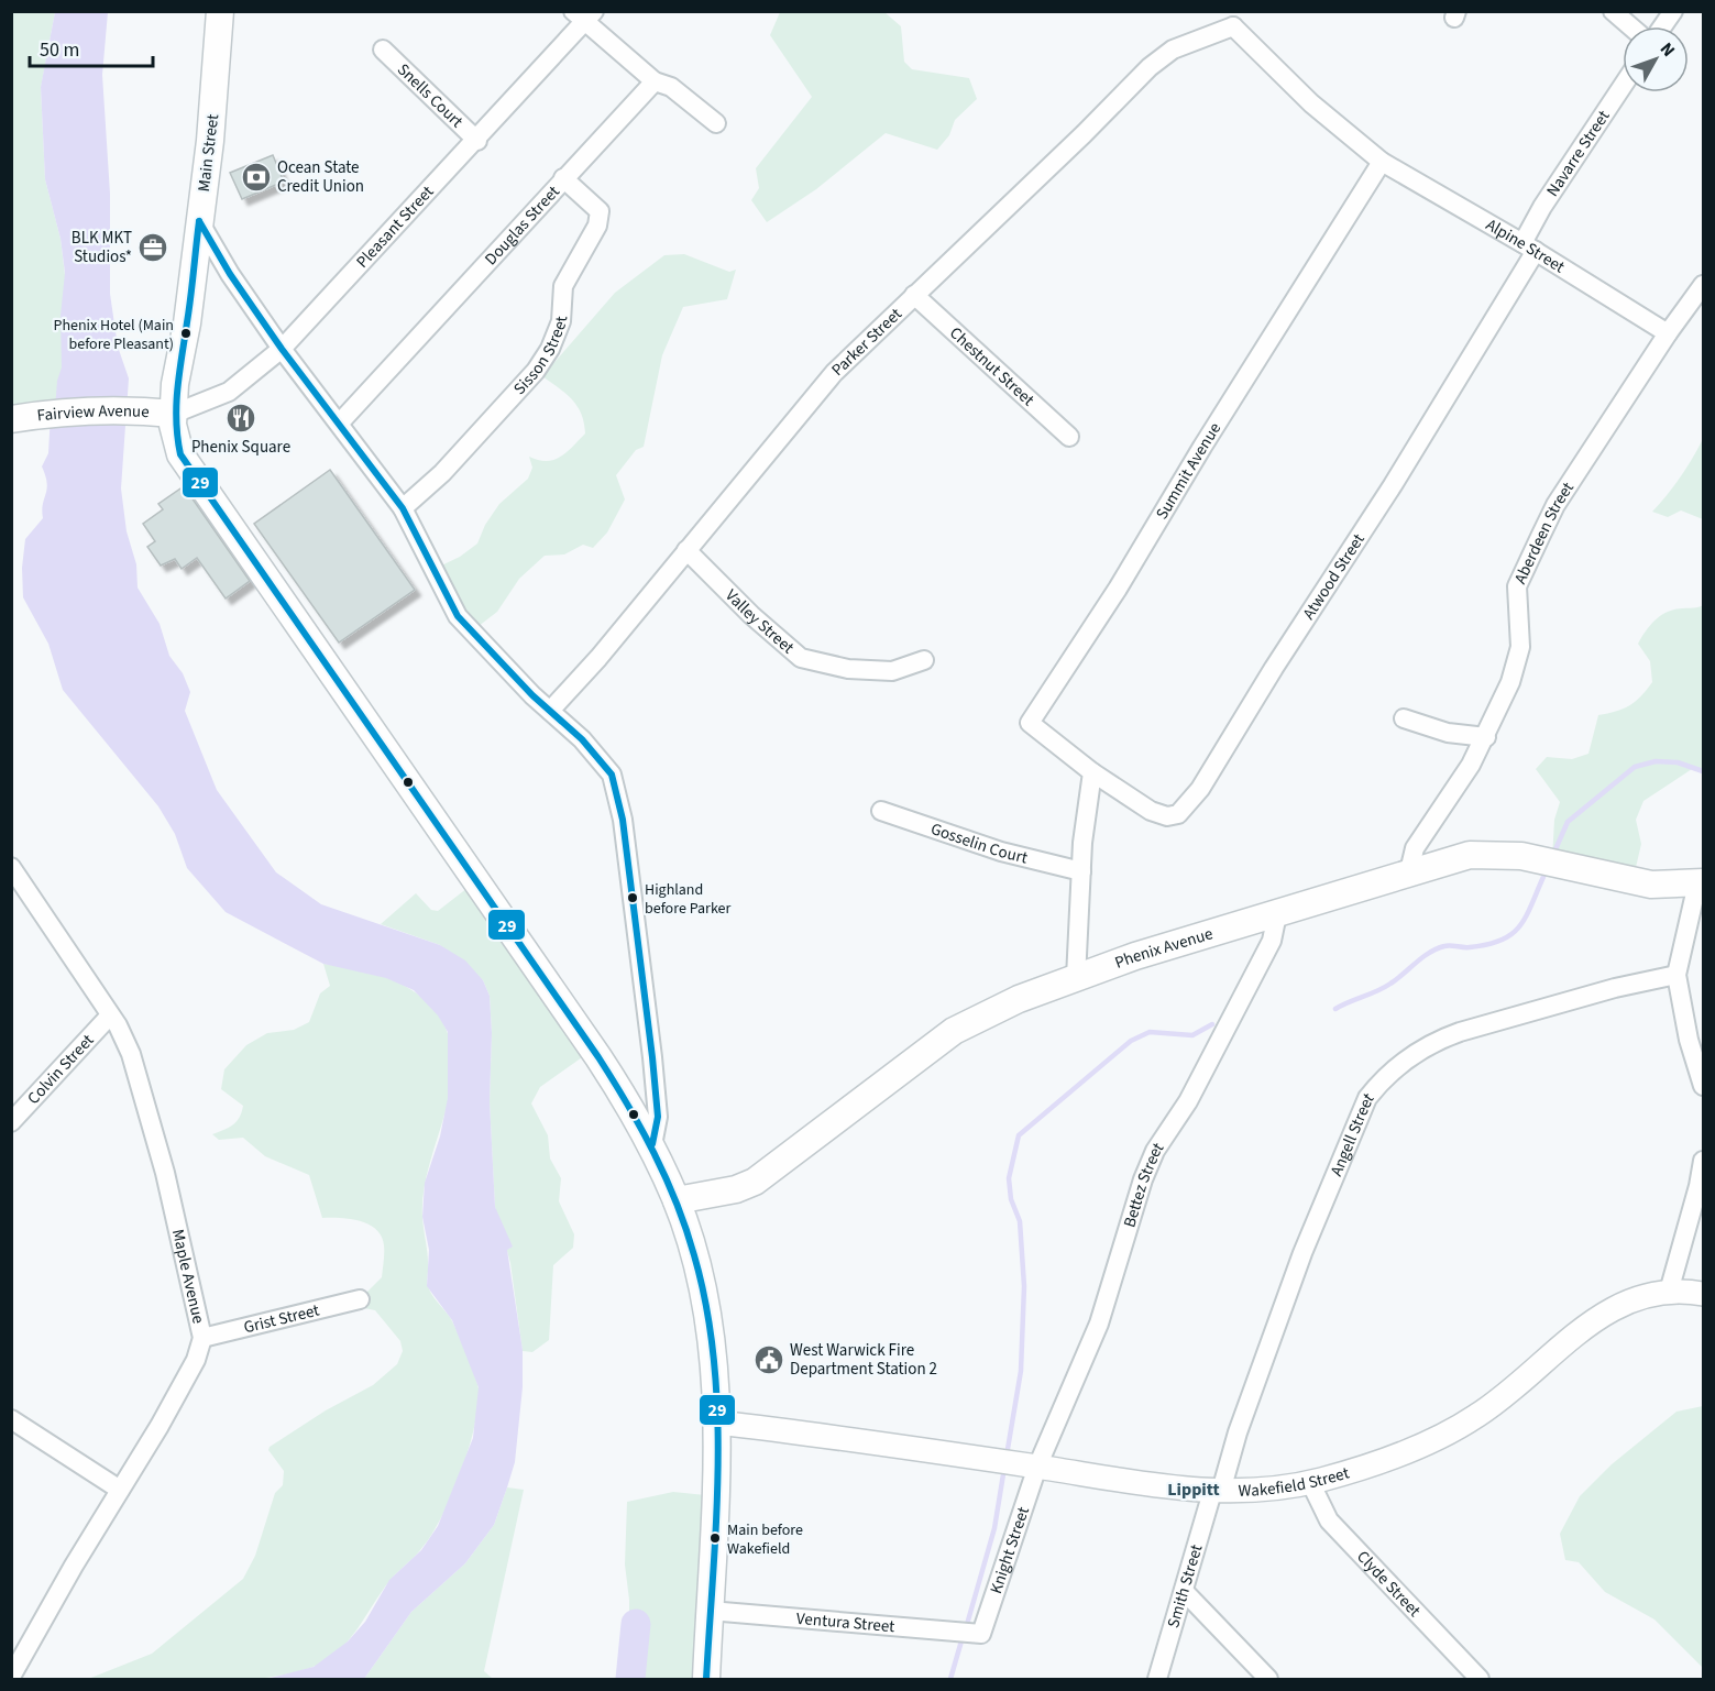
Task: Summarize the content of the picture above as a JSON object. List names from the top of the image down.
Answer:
{
  "streets": {
    "main road": ["Main Street", "Fairview Avenue", "Phenix Avenue"],
    "street": [
      "Snells Court",
      "Navarre Street",
      "Douglas Street",
      "Pleasant Street",
      "Alpine Street",
      "Parker Street",
      "Sisson Street",
      "Chestnut Street",
      "Summit Avenue",
      "Aberdeen Street",
      "Atwood Street",
      "Valley Street",
      "Gosselin Court",
      "Colvin Street",
      "Angell Street",
      "Bettez Street",
      "Maple Avenue",
      "Grist Street",
      "Wakefield Street",
      "Knight Street",
      "Clyde Street",
      "Smith Street",
      "Ventura Street"
    ]
  },
  "crossings": [
    ["Snells Court", "Pleasant Street"],
    ["Main Street", "Pleasant Street"],
    ["Main Street", "Fairview Avenue"],
    ["Main Street", "Phenix Avenue"],
    ["Main Street", "Wakefield Street"],
    ["Main Street", "Ventura Street"],
    ["Navarre Street", "Alpine Street"],
    ["Navarre Street", "Atwood Street"],
    ["Douglas Street", "Sisson Street"],
    ["Pleasant Street", "Fairview Avenue"],
    ["Alpine Street", "Summit Avenue"],
    ["Alpine Street", "Aberdeen Street"],
    ["Alpine Street", "Atwood Street"],
    ["Parker Street", "Chestnut Street"],
    ["Parker Street", "Valley Street"],
    ["Summit Avenue", "Atwood Street"],
    ["Aberdeen Street", "Phenix Avenue"],
    ["Phenix Avenue", "Bettez Street"],
    ["Colvin Street", "Maple Avenue"],
    ["Angell Street", "Wakefield Street"],
    ["Angell Street", "Smith Street"],
    ["Bettez Street", "Wakefield Street"],
    ["Bettez Street", "Knight Street"],
    ["Maple Avenue", "Grist Street"],
    ["Wakefield Street", "Knight Street"],
    ["Wakefield Street", "Clyde Street"],
    ["Wakefield Street", "Smith Street"],
    ["Knight Street", "Ventura Street"]
  ],
  "districts": ["Lippitt"],
  "places": {
    "bank": ["Ocean State Credit Union"],
    "office": ["BLK MKT Studios*"],
    "other": ["Phenix Hotel (Main before Pleasant)", "Highland before Parker", "Main before Wakefield"],
    "restaurant": ["Phenix Square"],
    "public building": ["West Warwick Fire Department Station 2"]
  },
  "lines": ["transit line 29"],
  "scale_bar": "50 m",
  "north": "top right"
}
